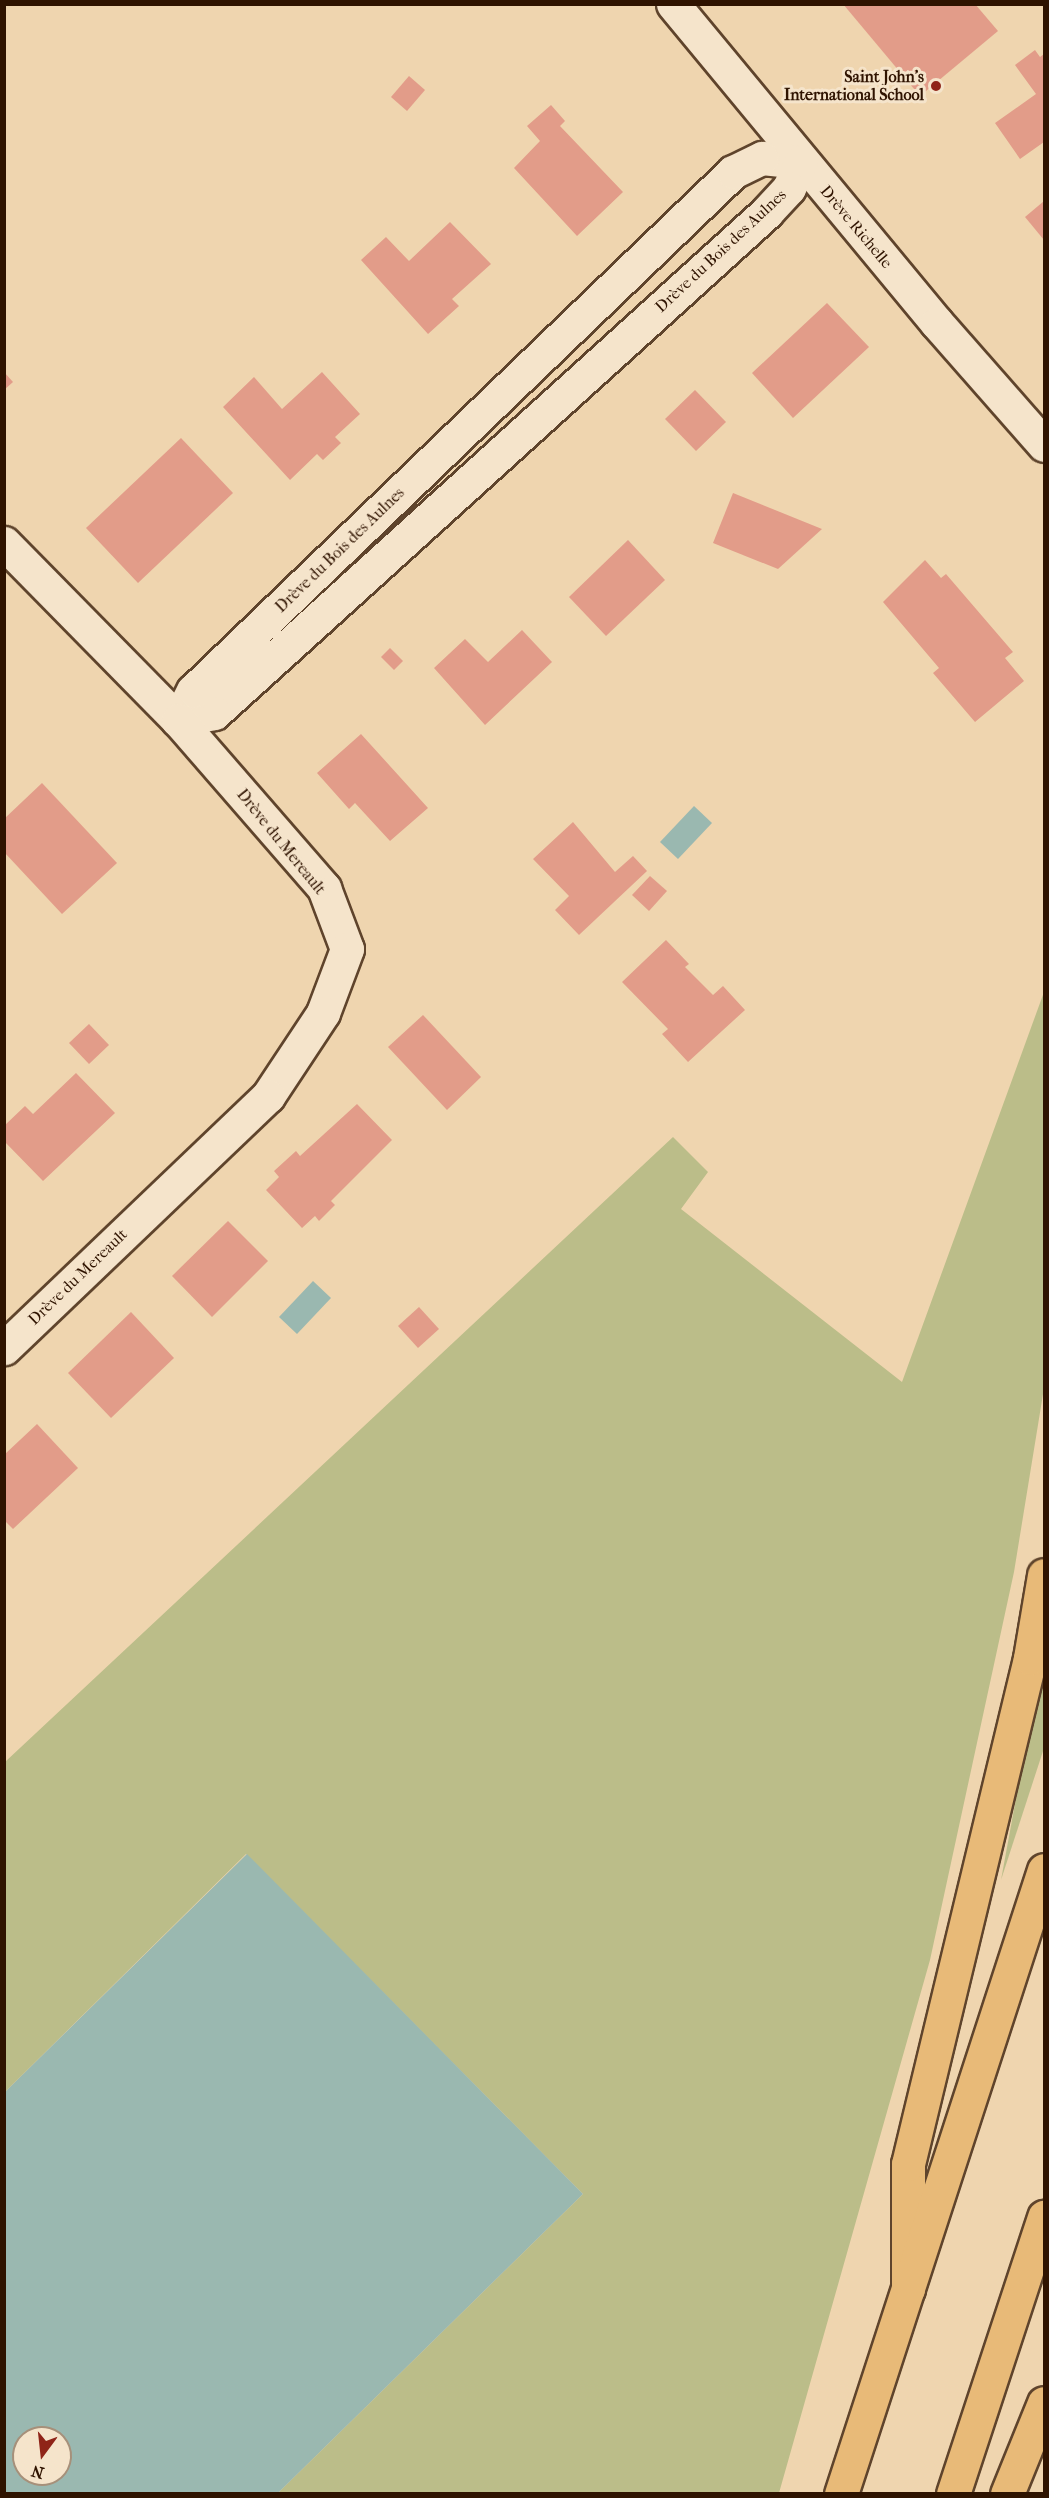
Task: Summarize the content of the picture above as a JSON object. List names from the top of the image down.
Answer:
{
  "streets": {
    "street": ["Drève Richelle", "Drève du Bois des Aulnes", "Drève du Mereault"]
  },
  "crossings": [
    ["Drève Richelle", "Drève du Bois des Aulnes"],
    ["Drève du Bois des Aulnes", "Drève du Mereault"]
  ],
  "places": ["Saint John's International School"],
  "north": "bottom"
}
